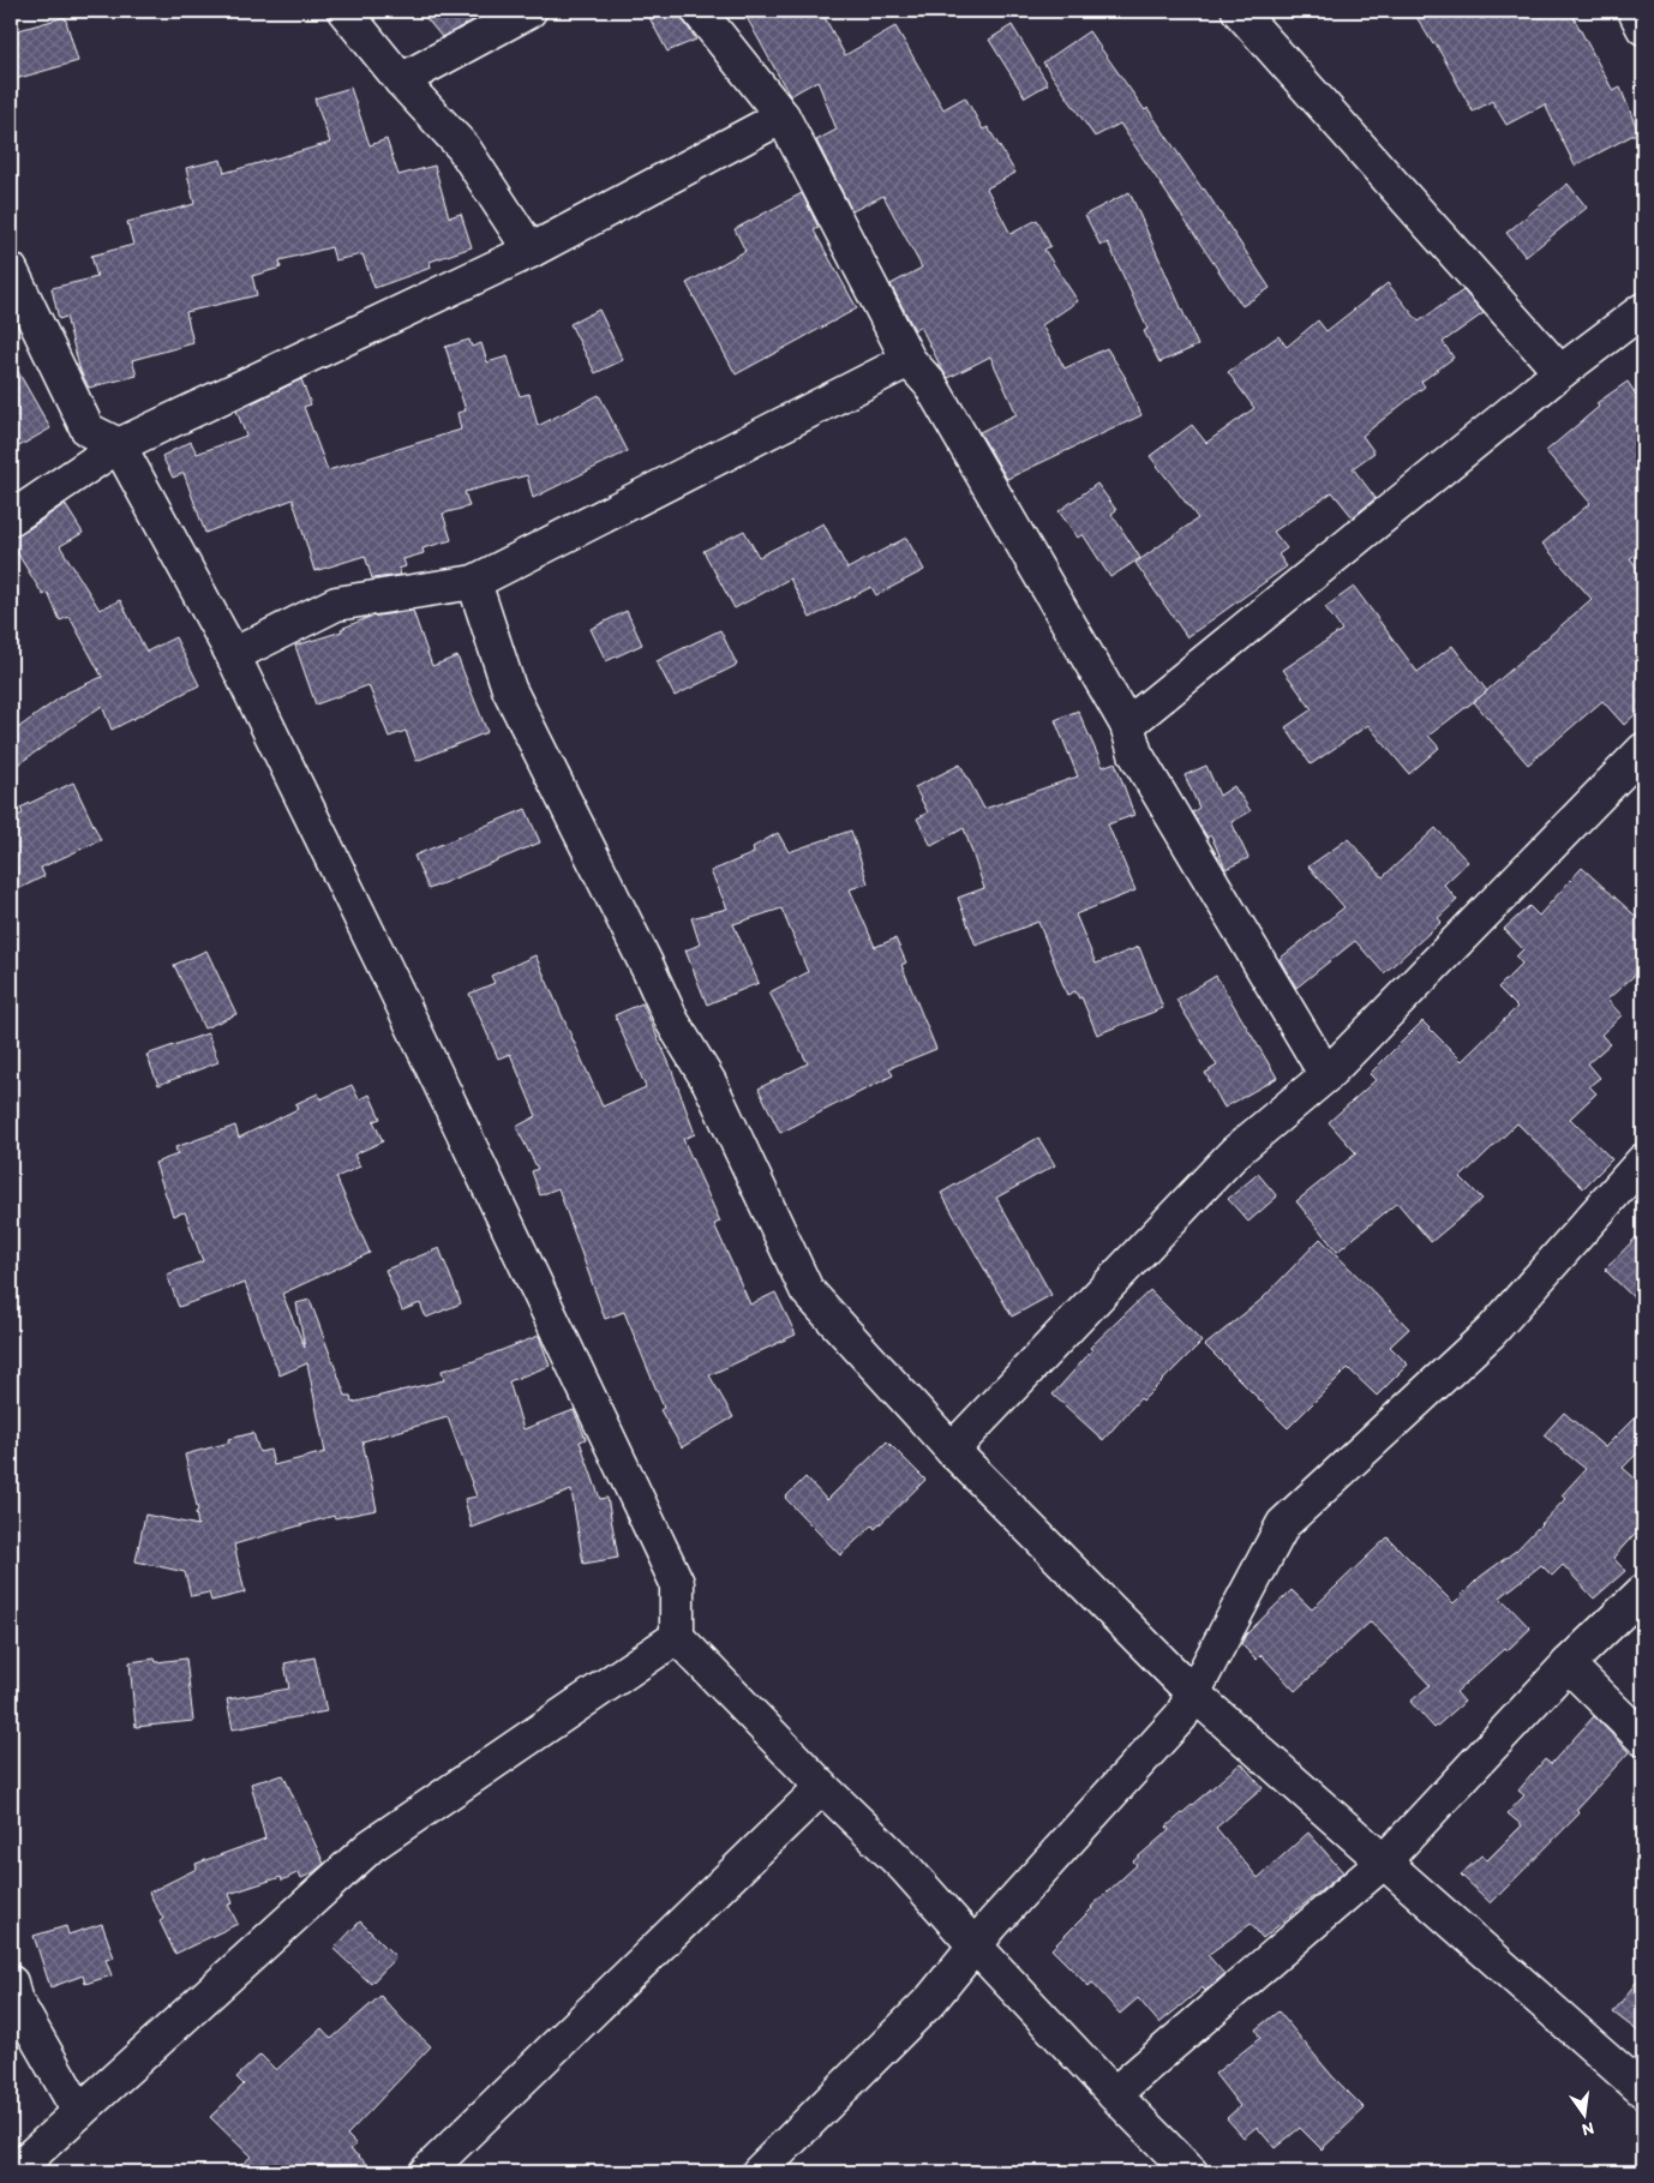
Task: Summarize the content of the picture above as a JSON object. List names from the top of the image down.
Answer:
{
  "north": "bottom"
}
